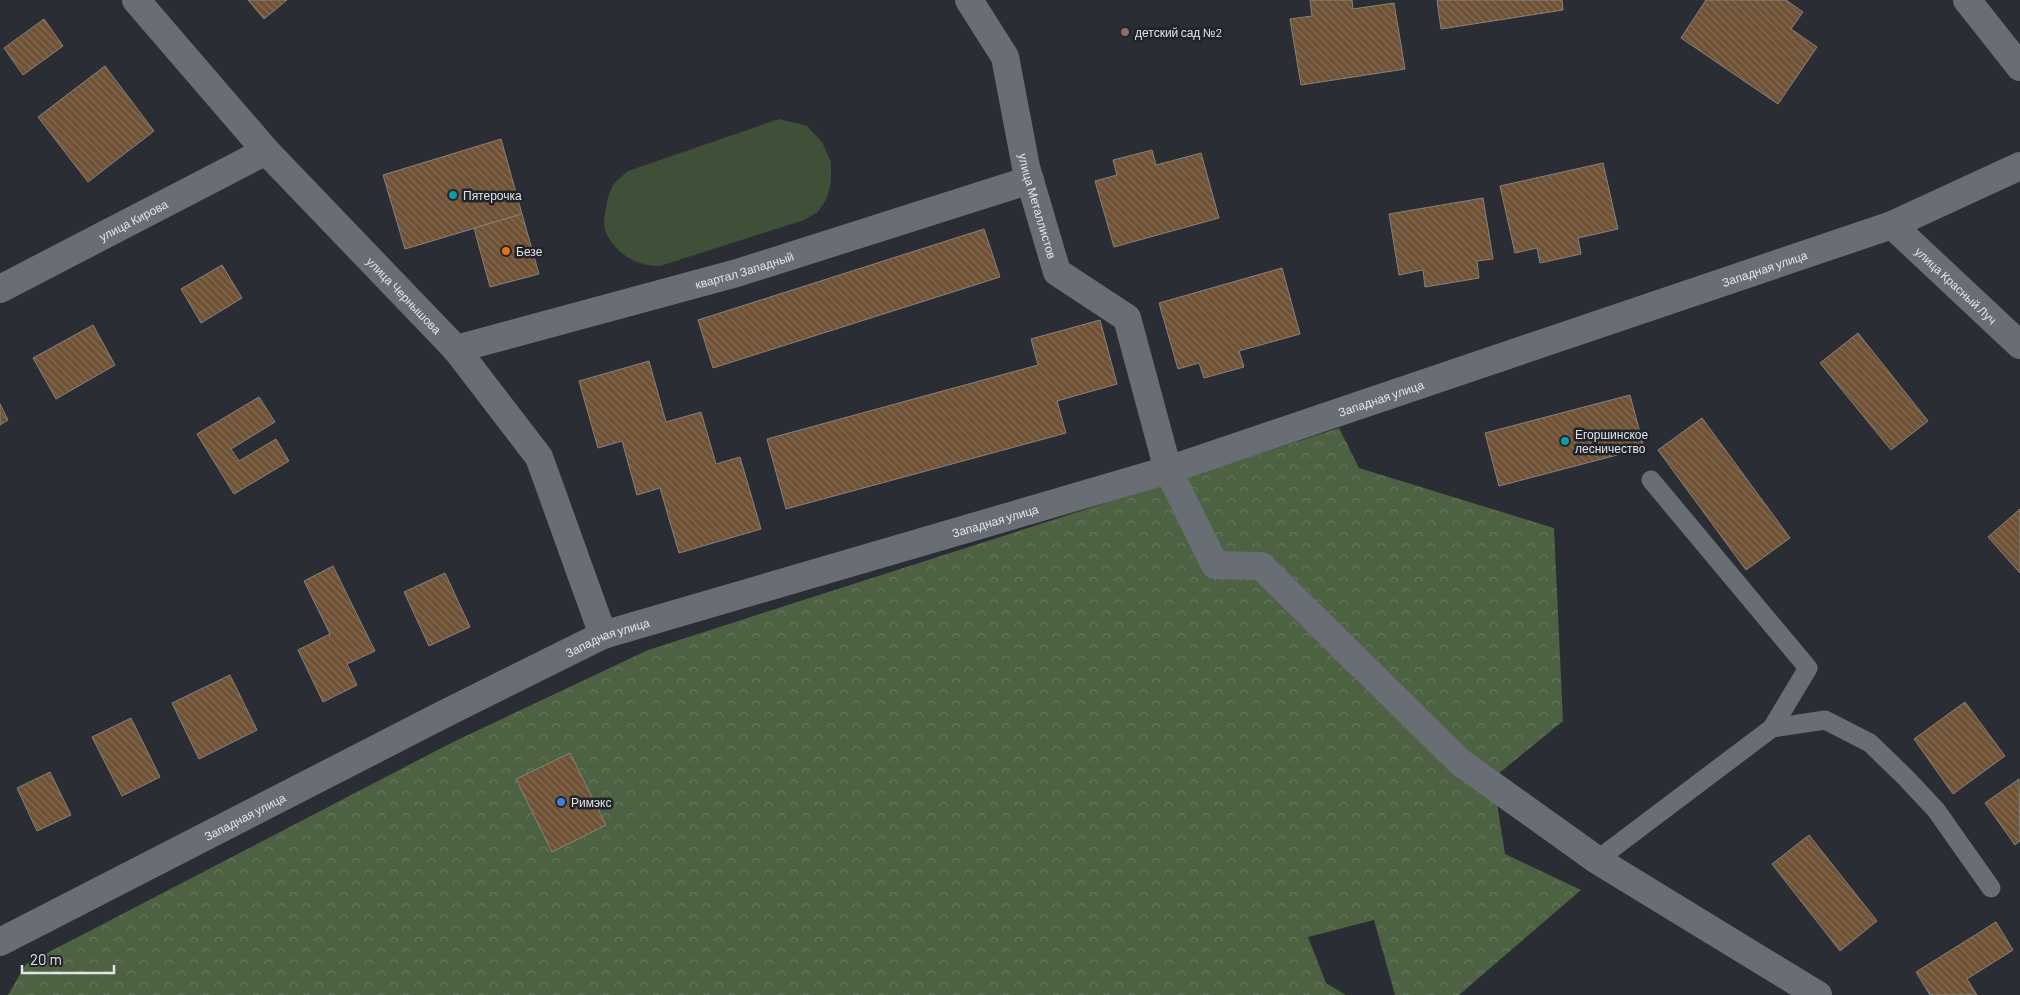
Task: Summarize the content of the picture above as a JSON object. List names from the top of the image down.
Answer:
{
  "streets": {
    "street": [
      "улица Металлистов",
      "улица Кирова",
      "Западная улица",
      "квартал Западный",
      "улица Красный Луч",
      "улица Чернышова"
    ]
  },
  "crossings": [
    ["улица Металлистов", "Западная улица"],
    ["улица Металлистов", "квартал Западный"],
    ["улица Кирова", "улица Чернышова"],
    ["Западная улица", "улица Красный Луч"],
    ["Западная улица", "улица Чернышова"],
    ["квартал Западный", "улица Чернышова"]
  ],
  "places": [
    "детский сад №2",
    "Пятерочка",
    "Безе",
    "Егоршинское лесничество",
    "Римэкс"
  ],
  "scale_bar": "20 m"
}
